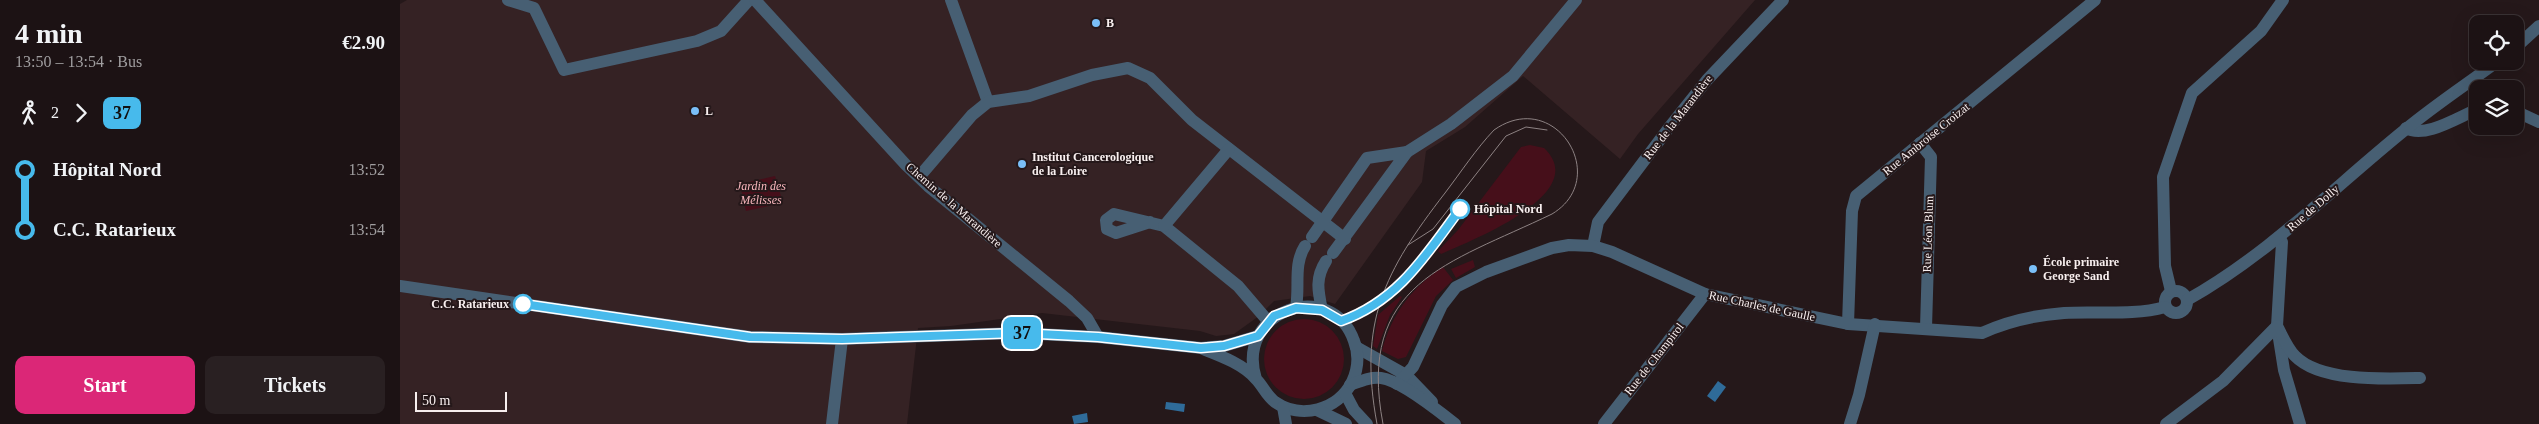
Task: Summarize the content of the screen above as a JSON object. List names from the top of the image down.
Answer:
{
  "streets": {
    "street": [
      "Rue de la Marandière",
      "Rue Ambroise Croizat",
      "Chemin de la Marandière",
      "Rue de Dolly",
      "Rue Léon Blum",
      "Rue Charles de Gaulle",
      "Rue de Champirol"
    ]
  },
  "crossings": [
    ["Rue de la Marandière", "Rue Charles de Gaulle"],
    ["Rue Ambroise Croizat", "Rue Léon Blum"],
    ["Rue Ambroise Croizat", "Rue Charles de Gaulle"],
    ["Rue Léon Blum", "Rue Charles de Gaulle"],
    ["Rue Charles de Gaulle", "Rue de Champirol"]
  ],
  "parks": ["Jardin des Mélisses"],
  "places": [
    "B",
    "L",
    "Institut Cancerologique de la Loire",
    "Hôpital Nord",
    "École primaire George Sand",
    "C.C. Ratarieux"
  ],
  "lines": ["bus line 37"],
  "scale_bar": "50 m",
  "page": {
    "heading": ["4 min", "13:50 – 13:54 · Bus", "€2.90"],
    "on_map": "37",
    "legs": ["2", "37"],
    "list": [
      {
        "name": "Hôpital Nord",
        "value": "13:52"
      },
      {
        "name": "C.C. Ratarieux",
        "value": "13:54"
      }
    ],
    "buttons": ["Start", "Tickets"],
    "scale": "50 m"
  }
}
